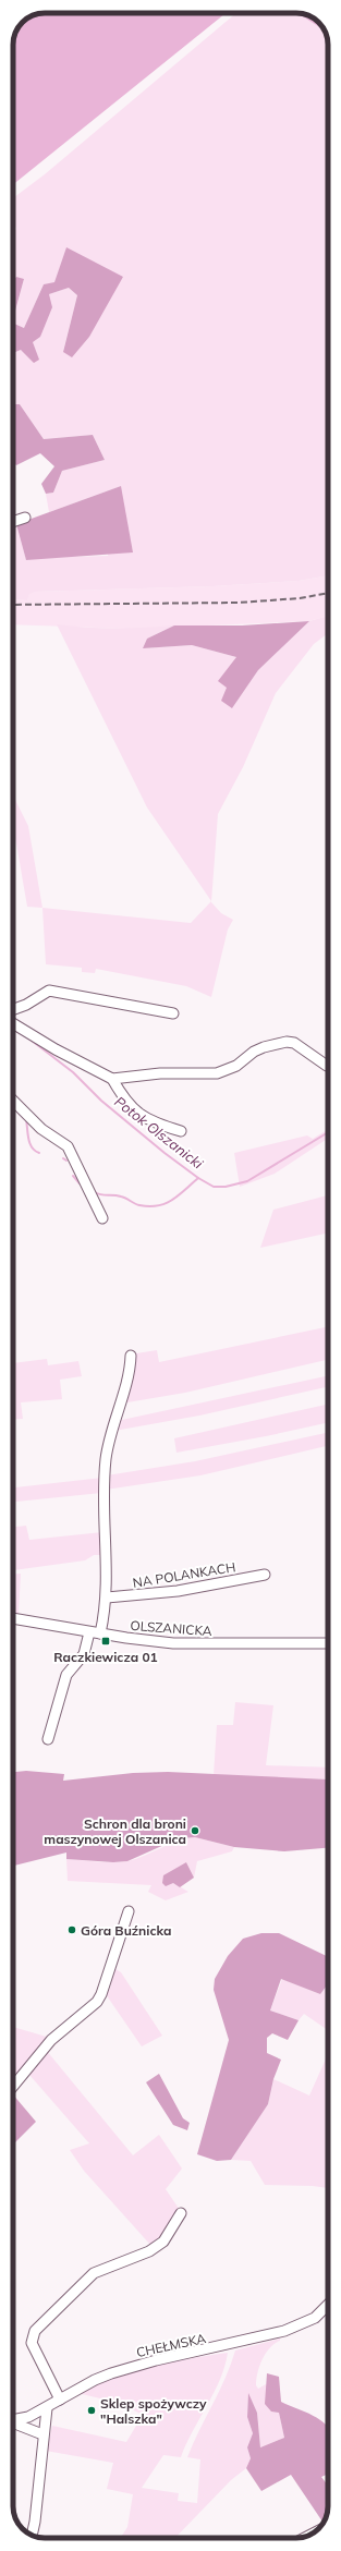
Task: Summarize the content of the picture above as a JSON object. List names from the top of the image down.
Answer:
{
  "streets": {
    "street": ["NA POLANKACH", "OLSZANICKA", "CHEŁMSKA"]
  },
  "water": ["Potok Olszanicki"],
  "places": {
    "transit": ["Raczkiewicza 01"],
    "other": ["Schron dla broni maszynowej Olszanica", "Góra Buźnicka", "Sklep spożywczy \"Halszka\""]
  }
}
